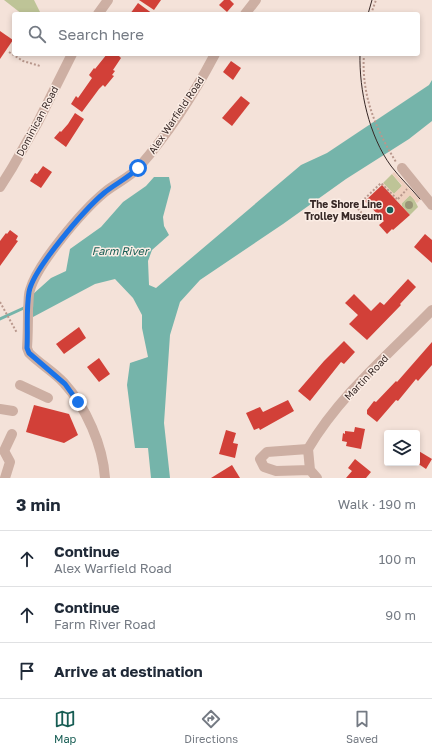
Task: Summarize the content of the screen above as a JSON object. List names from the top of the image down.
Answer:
{
  "streets": {
    "street": ["Alex Warfield Road", "Dominican Road", "Martin Road"]
  },
  "water": ["Farm River"],
  "places": ["The Shore Line Trolley Museum"],
  "page": {
    "search": "Search here",
    "heading": ["3 min", "Walk · 190 m"],
    "list": [
      ["Continue", "Alex Warfield Road", "100 m"],
      ["Continue", "Farm River Road", "90 m"],
      "Arrive at destination"
    ],
    "nav": ["Map", "Directions", "Saved"]
  }
}
